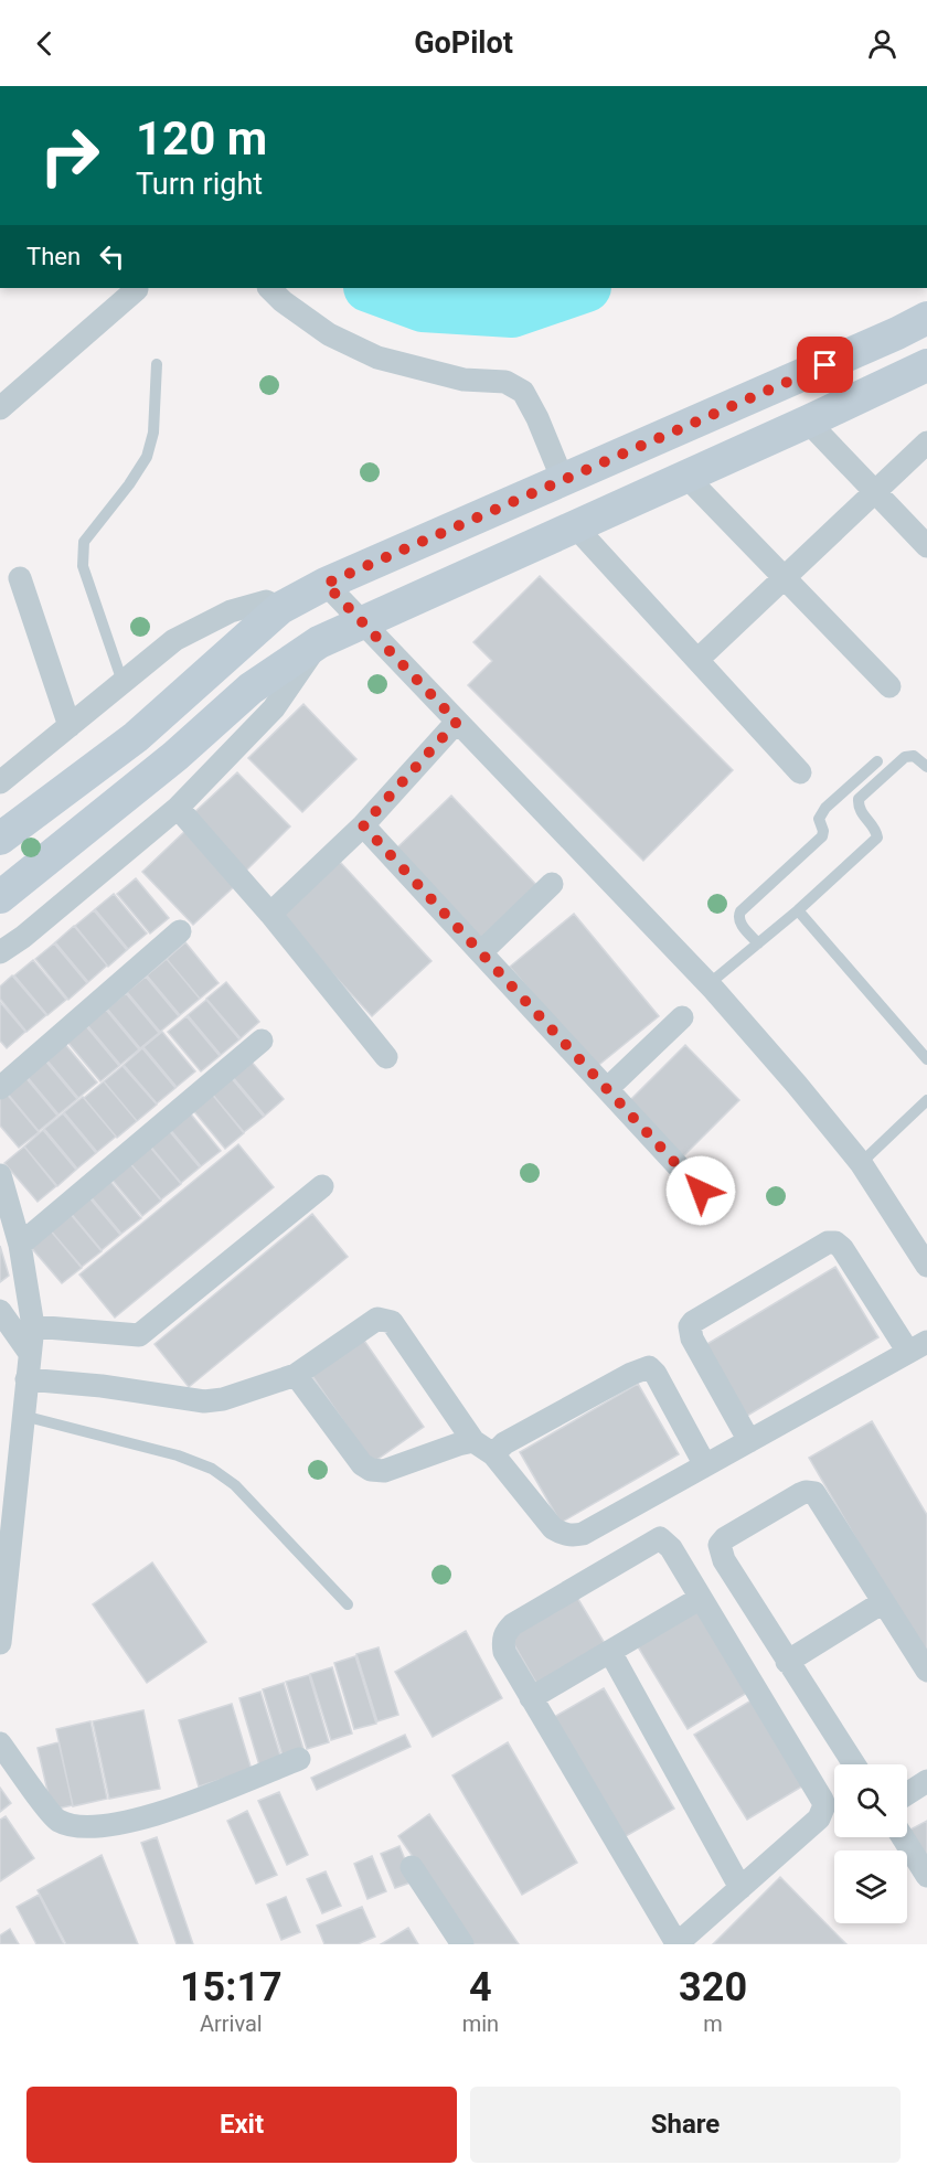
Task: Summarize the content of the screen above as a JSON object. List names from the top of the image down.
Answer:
{
  "page": {
    "header": "GoPilot",
    "turn": ["120 m", "Turn right"],
    "then": "Then",
    "eta": [
      "15:17",
      "Arrival",
      "4",
      "min",
      "320",
      "m"
    ],
    "buttons": ["Exit", "Share"]
  }
}
